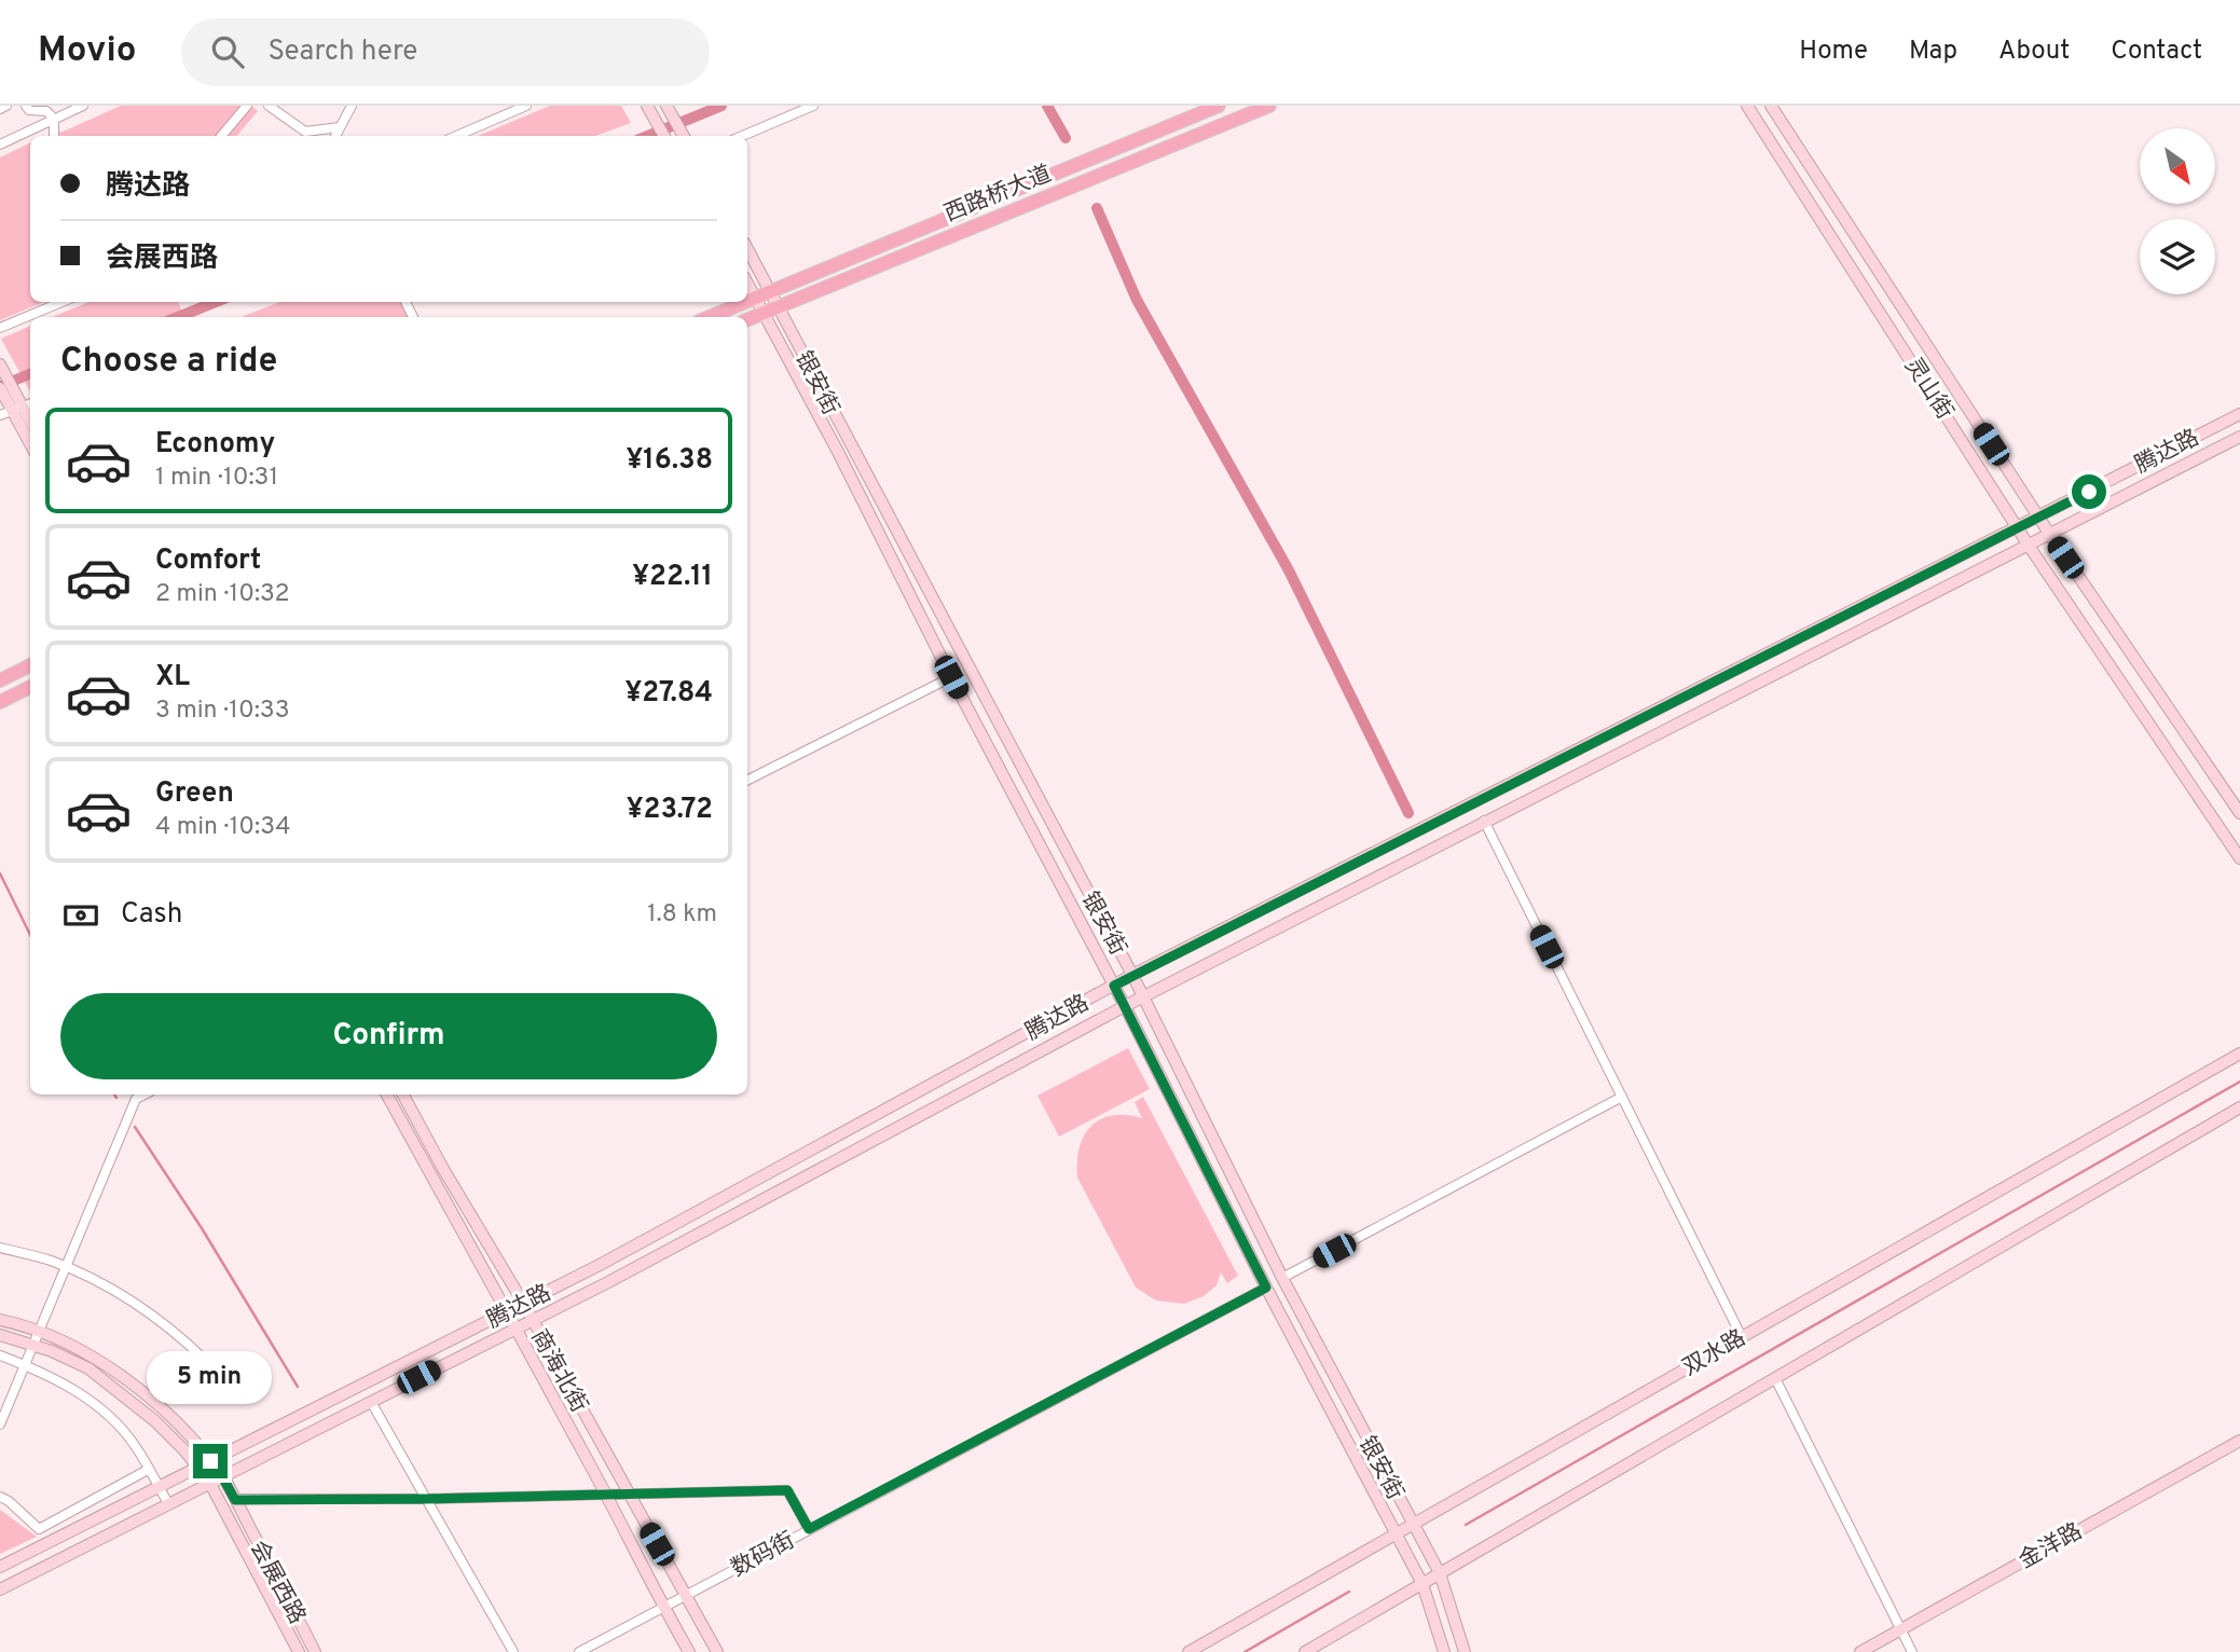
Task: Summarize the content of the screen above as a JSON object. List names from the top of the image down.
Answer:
{
  "streets": {
    "main road": [
      "西路桥大道",
      "银安街",
      "灵山街",
      "腾达路",
      "双水路",
      "商海北街",
      "金洋路",
      "会展西路"
    ],
    "street": ["数码街"]
  },
  "crossings": [
    ["西路桥大道", "银安街"],
    ["银安街", "腾达路"],
    ["银安街", "双水路"],
    ["银安街", "数码街"],
    ["灵山街", "腾达路"],
    ["腾达路", "商海北街"],
    ["腾达路", "会展西路"],
    ["商海北街", "数码街"]
  ],
  "north": "bottom right",
  "page": {
    "header": "Movio",
    "search": "Search here",
    "nav": [
      "Home",
      "Map",
      "About",
      "Contact"
    ],
    "banner": ["腾达路", "会展西路"],
    "heading": "Choose a ride",
    "list": [
      {
        "name": "Economy",
        "note": "1 min · 10:31",
        "value": "¥16.38"
      },
      {
        "name": "Comfort",
        "note": "2 min · 10:32",
        "value": "¥22.11"
      },
      {
        "name": "XL",
        "note": "3 min · 10:33",
        "value": "¥27.84"
      },
      {
        "name": "Green",
        "note": "4 min · 10:34",
        "value": "¥23.72"
      }
    ],
    "pay": ["Cash", "1.8 km"],
    "buttons": "Confirm",
    "bubble": "5 min"
  }
}
